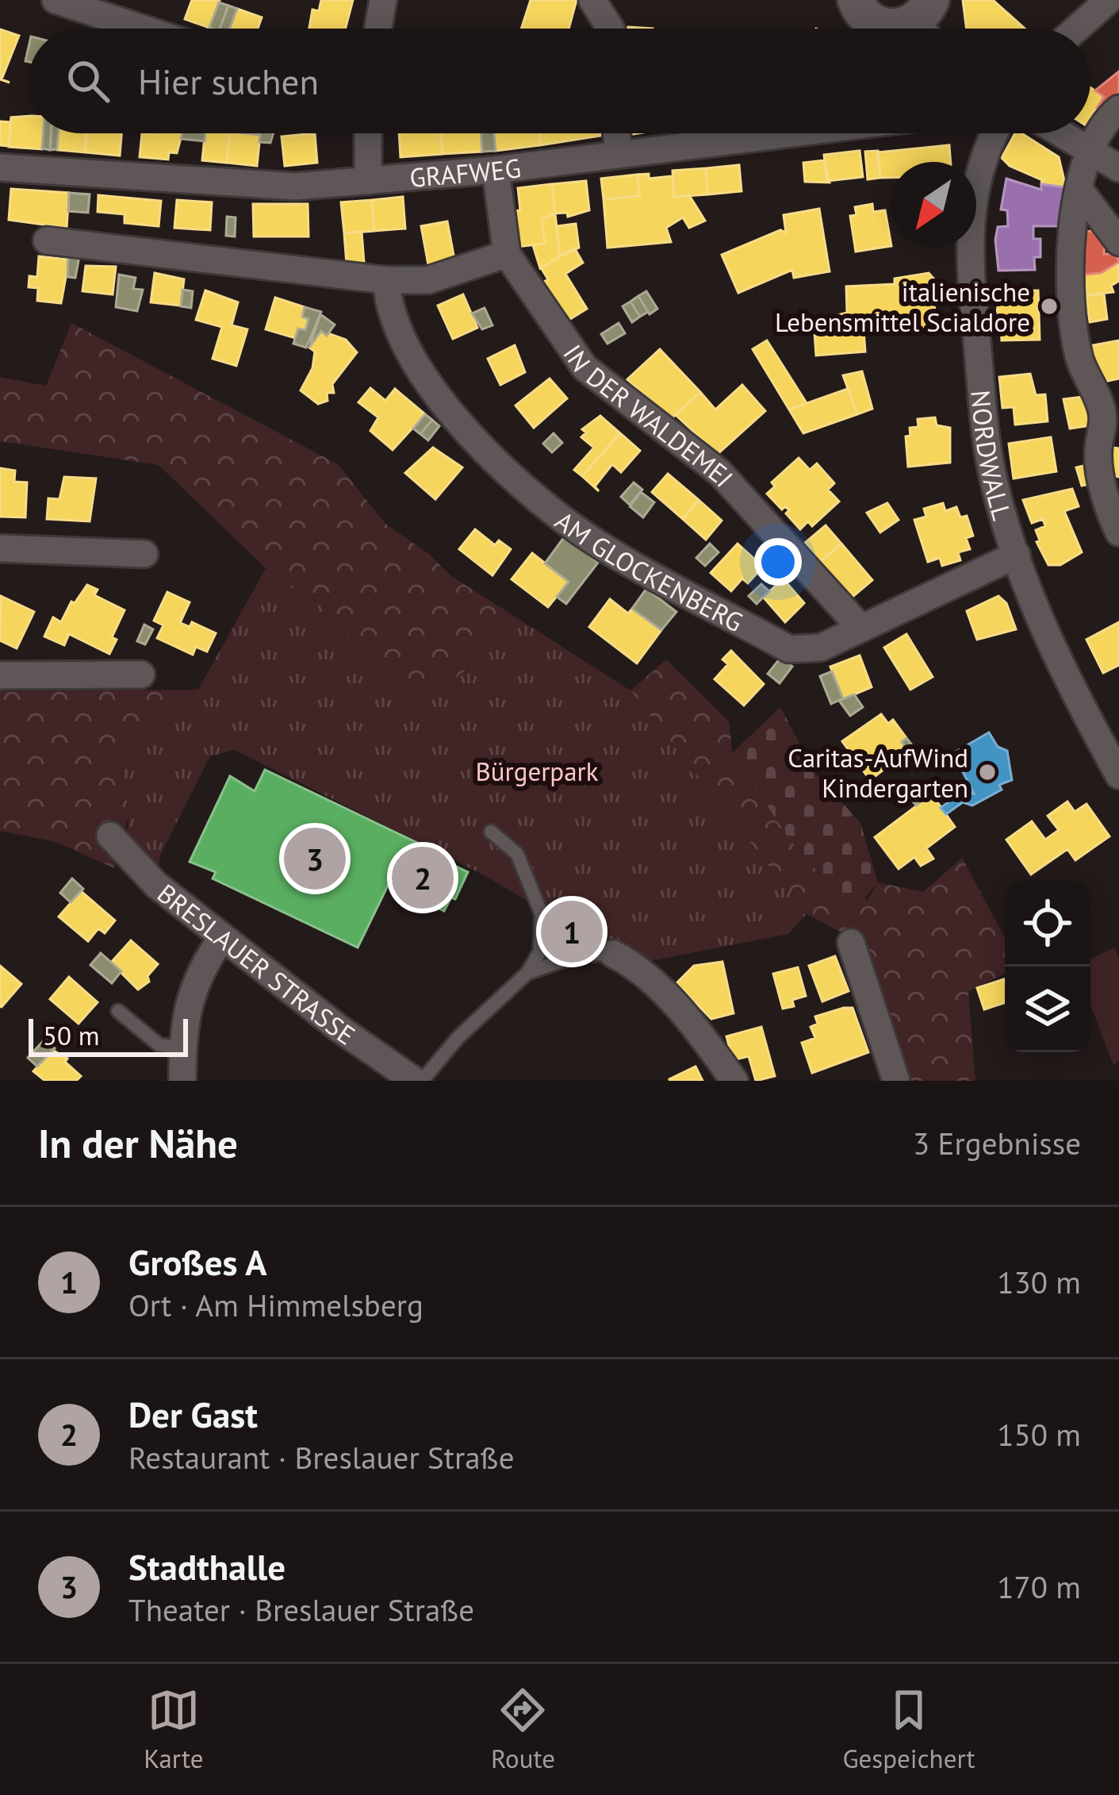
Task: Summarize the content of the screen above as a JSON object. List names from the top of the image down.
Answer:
{
  "streets": {
    "street": [
      "GRAFWEG",
      "IN DER WALDEMEI",
      "NORDWALL",
      "AM GLOCKENBERG",
      "BRESLAUER STRASSE"
    ]
  },
  "crossings": [
    ["GRAFWEG", "IN DER WALDEMEI"],
    ["IN DER WALDEMEI", "AM GLOCKENBERG"],
    ["NORDWALL", "AM GLOCKENBERG"]
  ],
  "parks": ["Bürgerpark"],
  "places": ["italienische Lebensmittel Scialdore", "Caritas-AufWind Kindergarten"],
  "scale_bar": "50 m",
  "north": "bottom left",
  "page": {
    "search": "Hier suchen",
    "pins": ["3", "2", "1"],
    "scale": "50 m",
    "heading": ["In der Nähe", "3 Ergebnisse"],
    "list": [
      {
        "mark": "1",
        "name": "Großes A",
        "note": "Ort · Am Himmelsberg",
        "value": "130 m"
      },
      {
        "mark": "2",
        "name": "Der Gast",
        "note": "Restaurant · Breslauer Straße",
        "value": "150 m"
      },
      {
        "mark": "3",
        "name": "Stadthalle",
        "note": "Theater · Breslauer Straße",
        "value": "170 m"
      }
    ],
    "nav": ["Karte", "Route", "Gespeichert"]
  }
}
